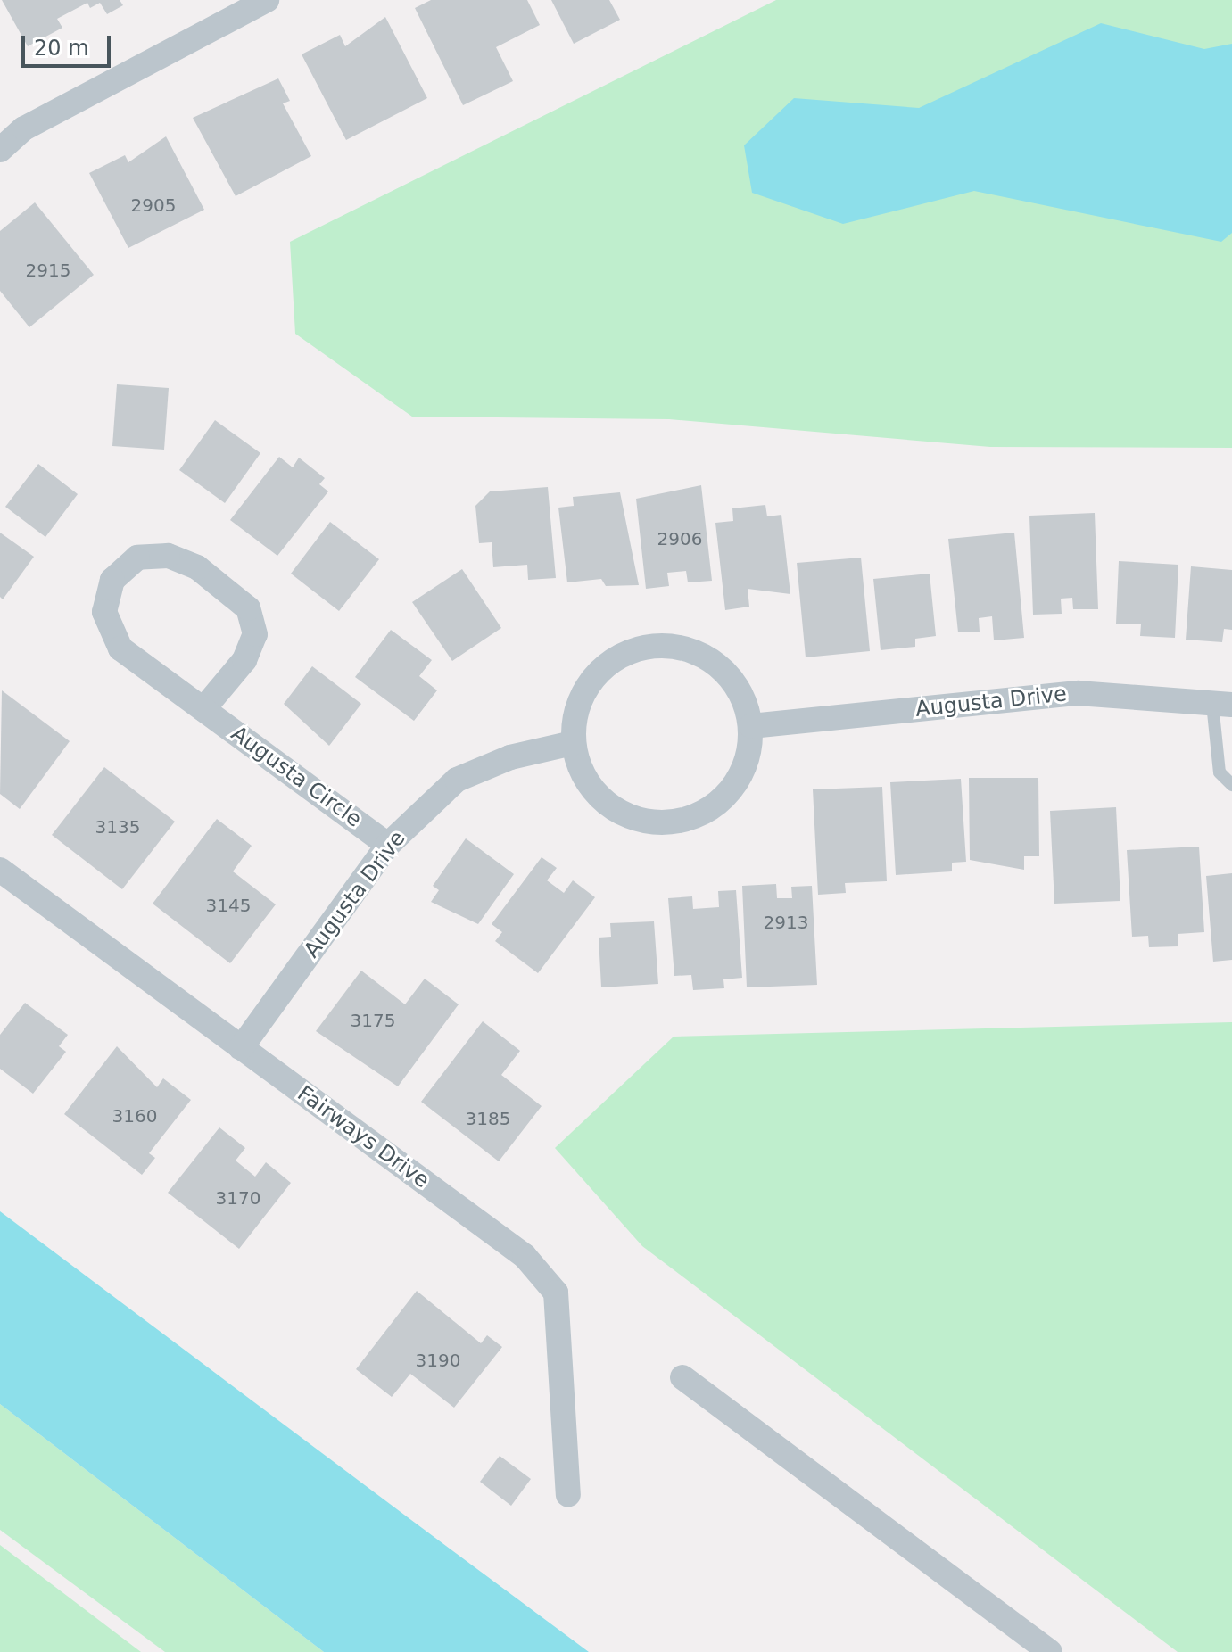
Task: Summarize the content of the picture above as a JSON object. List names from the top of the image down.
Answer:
{
  "streets": {
    "street": ["Augusta Drive", "Augusta Circle", "Fairways Drive"]
  },
  "crossings": [
    ["Augusta Drive", "Augusta Circle"],
    ["Augusta Drive", "Fairways Drive"]
  ],
  "house_numbers": [
    "2905",
    "2915",
    "2906",
    "3135",
    "3145",
    "2913",
    "3175",
    "3160",
    "3185",
    "3170",
    "3190"
  ],
  "scale_bar": "20 m"
}
